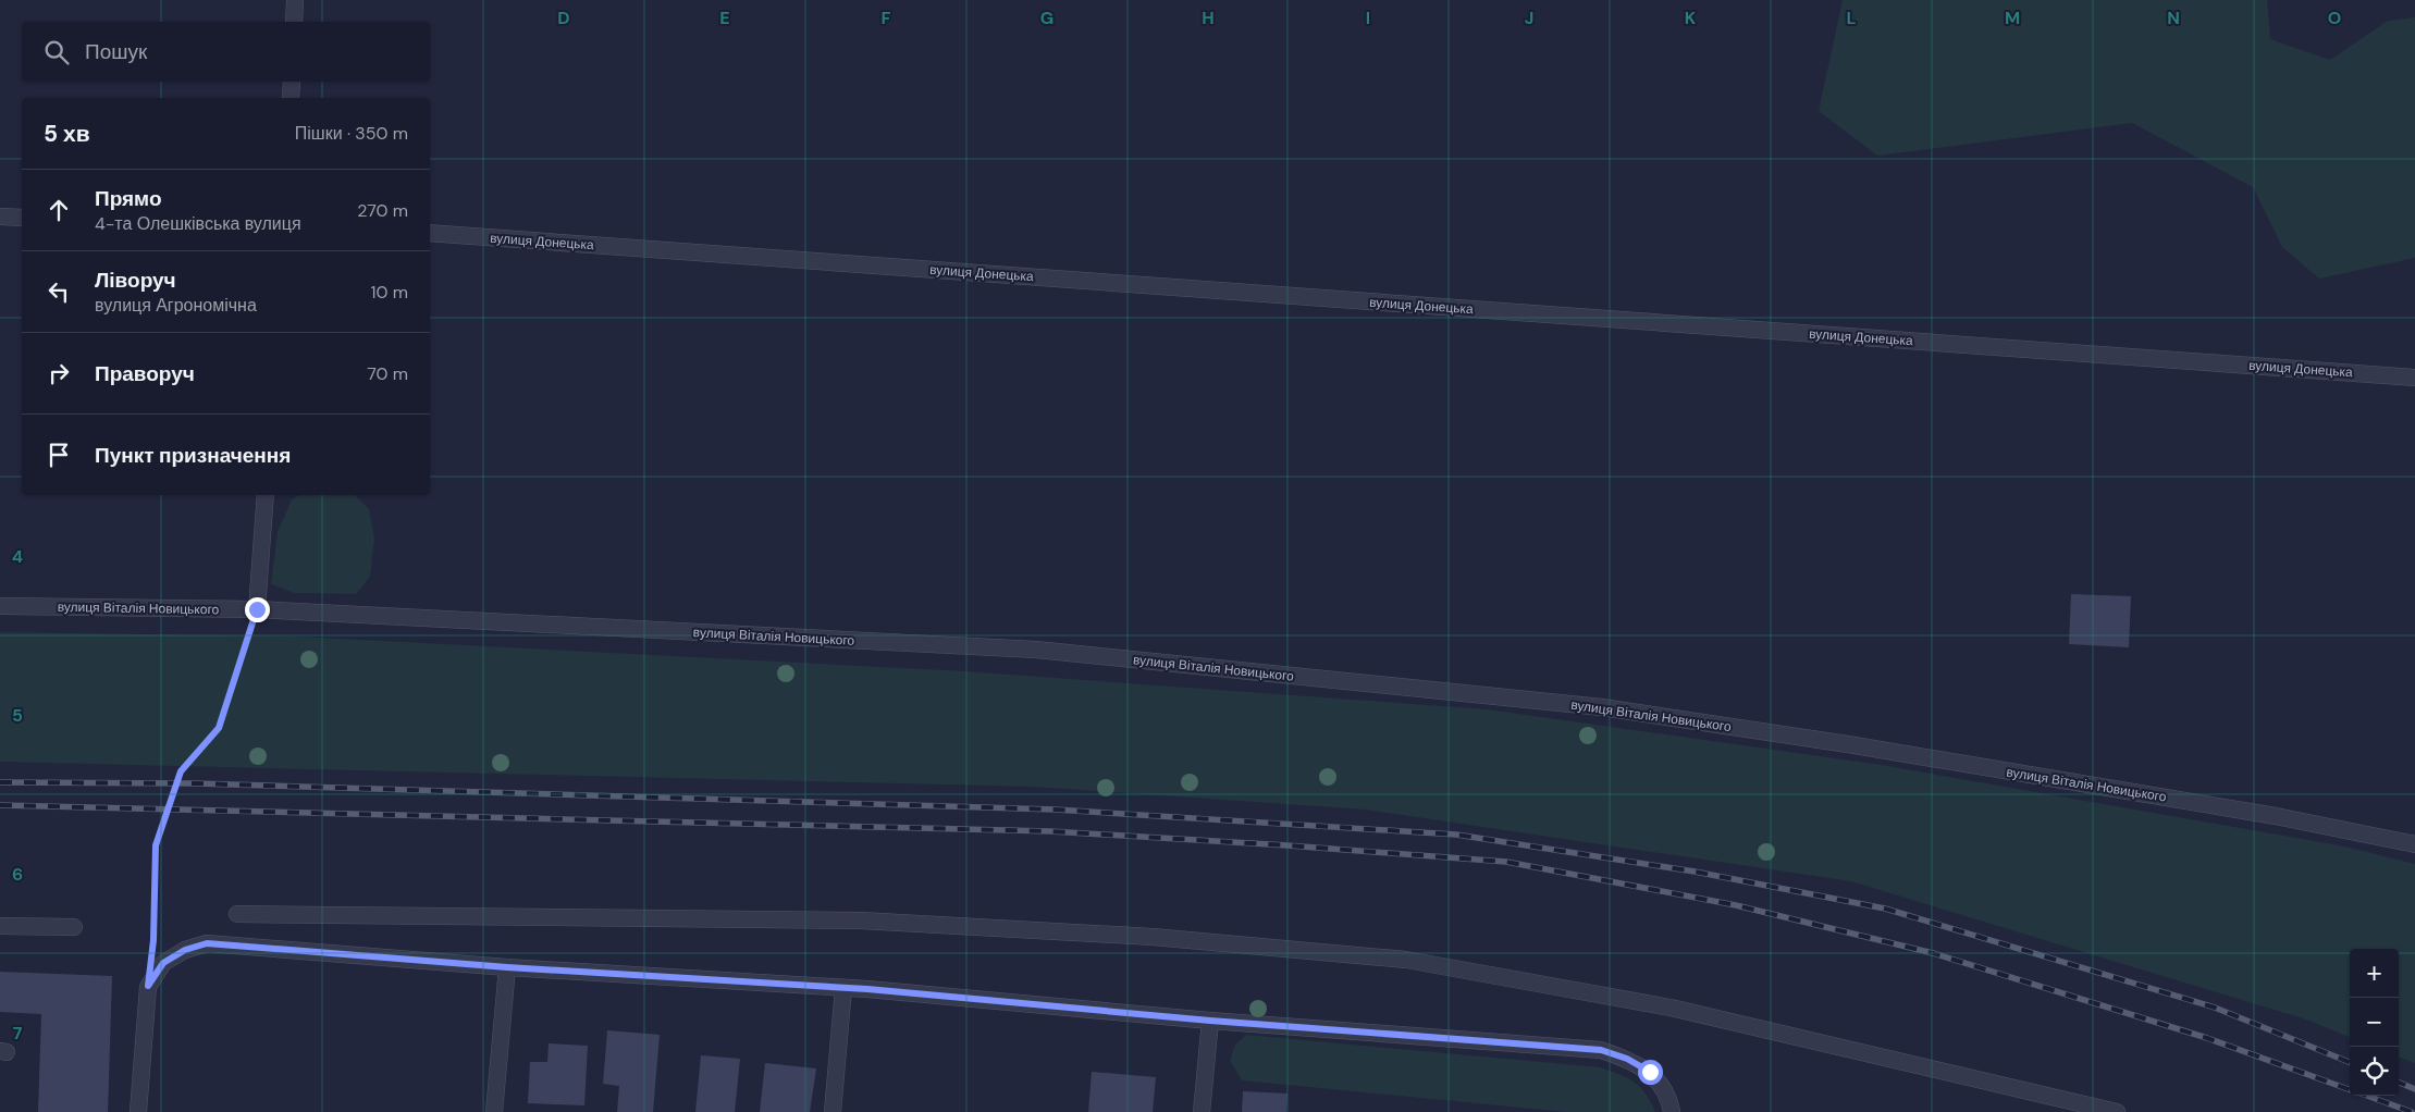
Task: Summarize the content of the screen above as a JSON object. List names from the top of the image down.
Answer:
{
  "streets": {
    "street": ["вулиця Донецька", "вулиця Віталія Новицького"]
  },
  "page": {
    "search": "Пошук",
    "heading": ["5 хв", "Пішки · 350 m"],
    "list": [
      ["Прямо", "4-та Олешківська вулиця", "270 m"],
      ["Ліворуч", "вулиця Агрономічна", "10 m"],
      ["Праворуч", "70 m"],
      "Пункт призначення"
    ],
    "map_buttons": ["+", "−"]
  },
  "grid": {
    "columns": [
      "D",
      "E",
      "F",
      "G",
      "H",
      "I",
      "J",
      "K",
      "L",
      "M",
      "N",
      "O"
    ],
    "rows": [
      "4",
      "5",
      "6",
      "7"
    ]
  }
}
